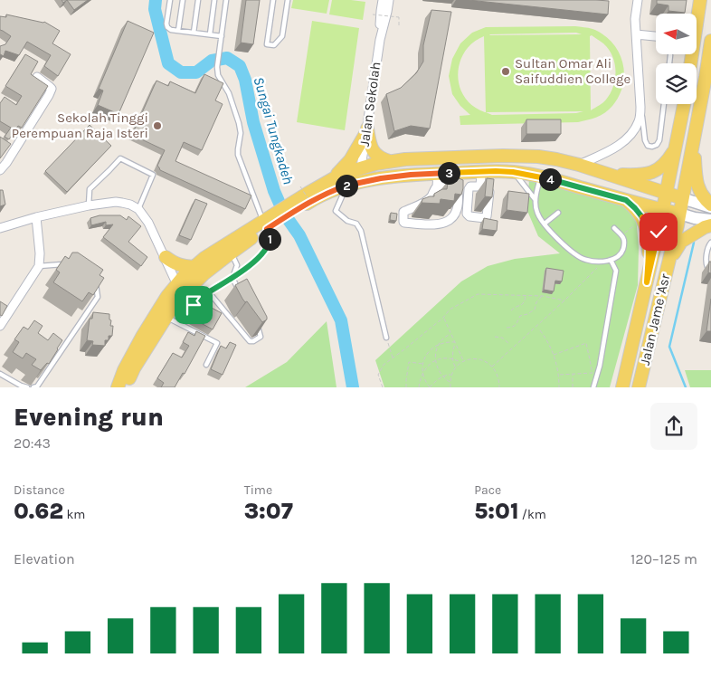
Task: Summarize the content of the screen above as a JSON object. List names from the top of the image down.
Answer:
{
  "streets": {
    "main road": ["Jalan Jame 'Asr"],
    "street": ["Jalan Sekolah"]
  },
  "water": ["Sungai Tungkadeh"],
  "places": ["Sultan Omar Ali Saifuddien College", "Sekolah Tinggi Perempuan Raja Isteri"],
  "north": "left",
  "page": {
    "pins": [
      "3",
      "4",
      "2",
      "1"
    ],
    "heading": ["Evening run", "20:43"],
    "stats": [
      ["Distance", "0.62 km"],
      ["Time", "3:07"],
      ["Pace", "5:01 /km"]
    ],
    "chart": ["Elevation", "120–125 m"]
  }
}
